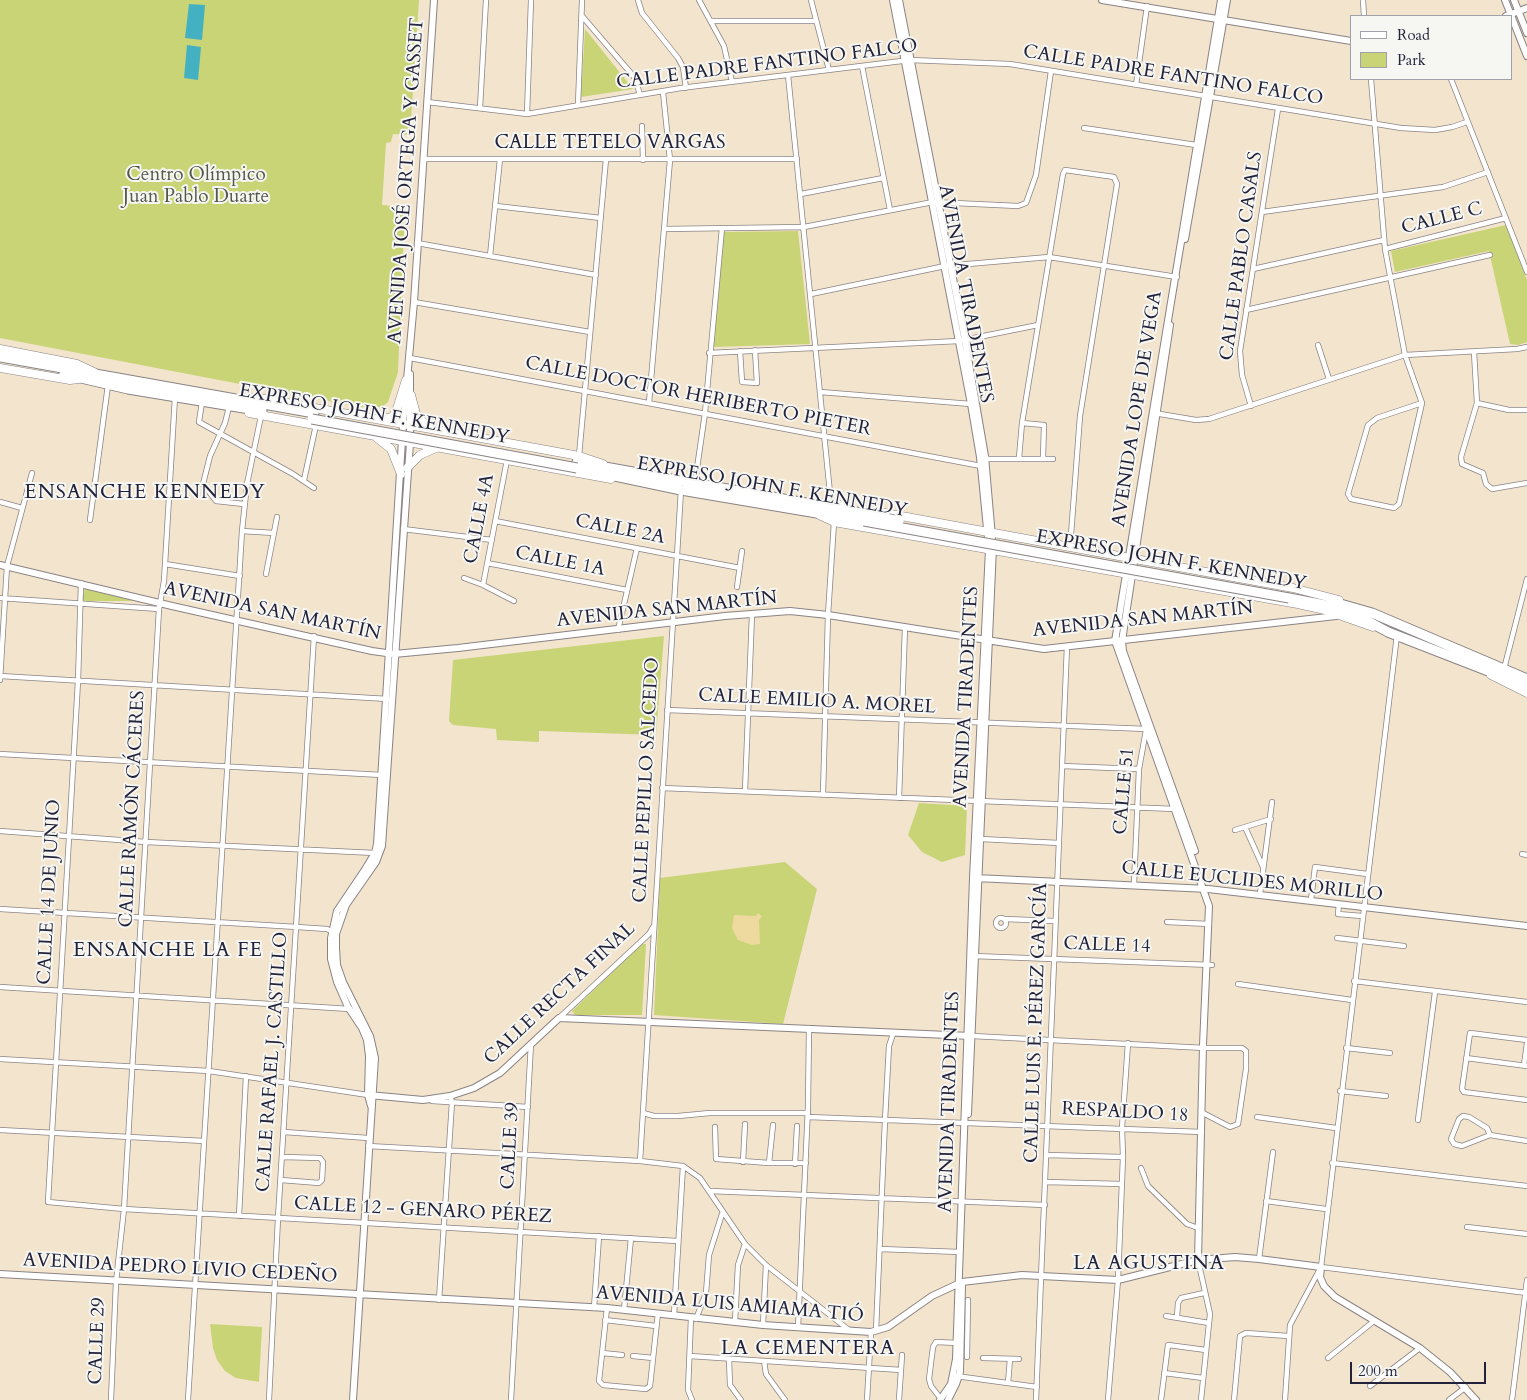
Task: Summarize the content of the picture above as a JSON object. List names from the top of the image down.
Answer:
{
  "streets": {
    "highway": ["EXPRESO JOHN F. KENNEDY"],
    "main road": [
      "AVENIDA JOSÉ ORTEGA Y GASSET",
      "AVENIDA TIRADENTES",
      "AVENIDA LOPE DE VEGA",
      "AVENIDA SAN MARTÍN",
      "CALLE EUCLIDES MORILLO",
      "CALLE RECTA FINAL",
      "AVENIDA PEDRO LIVIO CEDEÑO",
      "AVENIDA LUIS AMIAMA TIÓ"
    ],
    "street": [
      "CALLE PADRE FANTINO FALCO",
      "CALLE TETELO VARGAS",
      "CALLE C",
      "CALLE PABLO CASALS",
      "CALLE DOCTOR HERIBERTO PIETER",
      "CALLE 4A",
      "CALLE 2A",
      "CALLE 1A",
      "CALLE EMILIO A. MOREL",
      "CALLE PEPILLO SALCEDO",
      "CALLE 51",
      "CALLE RAMÓN CÁCERES",
      "CALLE 14 DE JUNIO",
      "CALLE 14",
      "CALLE LUIS E. PÉREZ GARCÍA",
      "CALLE RAFAEL J. CASTILLO",
      "RESPALDO 18",
      "CALLE 39",
      "CALLE 12 - GENARO PÉREZ",
      "CALLE 29"
    ]
  },
  "crossings": [
    ["CALLE PADRE FANTINO FALCO", "AVENIDA JOSÉ ORTEGA Y GASSET"],
    ["CALLE PADRE FANTINO FALCO", "CALLE PABLO CASALS"],
    ["CALLE PADRE FANTINO FALCO", "AVENIDA TIRADENTES"],
    ["CALLE PADRE FANTINO FALCO", "AVENIDA LOPE DE VEGA"],
    ["CALLE TETELO VARGAS", "AVENIDA JOSÉ ORTEGA Y GASSET"],
    ["AVENIDA JOSÉ ORTEGA Y GASSET", "CALLE DOCTOR HERIBERTO PIETER"],
    ["AVENIDA JOSÉ ORTEGA Y GASSET", "AVENIDA SAN MARTÍN"],
    ["AVENIDA JOSÉ ORTEGA Y GASSET", "CALLE RECTA FINAL"],
    ["AVENIDA JOSÉ ORTEGA Y GASSET", "CALLE 12 - GENARO PÉREZ"],
    ["AVENIDA JOSÉ ORTEGA Y GASSET", "AVENIDA PEDRO LIVIO CEDEÑO"],
    ["AVENIDA JOSÉ ORTEGA Y GASSET", "AVENIDA LUIS AMIAMA TIÓ"],
    ["AVENIDA TIRADENTES", "CALLE DOCTOR HERIBERTO PIETER"],
    ["AVENIDA TIRADENTES", "AVENIDA SAN MARTÍN"],
    ["AVENIDA TIRADENTES", "CALLE EMILIO A. MOREL"],
    ["AVENIDA TIRADENTES", "CALLE EUCLIDES MORILLO"],
    ["AVENIDA TIRADENTES", "CALLE 14"],
    ["AVENIDA TIRADENTES", "RESPALDO 18"],
    ["AVENIDA TIRADENTES", "AVENIDA LUIS AMIAMA TIÓ"],
    ["AVENIDA LOPE DE VEGA", "AVENIDA SAN MARTÍN"],
    ["AVENIDA LOPE DE VEGA", "CALLE EMILIO A. MOREL"],
    ["AVENIDA LOPE DE VEGA", "CALLE 51"],
    ["AVENIDA LOPE DE VEGA", "CALLE EUCLIDES MORILLO"],
    ["AVENIDA LOPE DE VEGA", "CALLE 14"],
    ["AVENIDA LOPE DE VEGA", "RESPALDO 18"],
    ["AVENIDA LOPE DE VEGA", "AVENIDA LUIS AMIAMA TIÓ"],
    ["EXPRESO JOHN F. KENNEDY", "CALLE PEPILLO SALCEDO"],
    ["EXPRESO JOHN F. KENNEDY", "CALLE RAMÓN CÁCERES"],
    ["CALLE 4A", "CALLE 2A"],
    ["CALLE 4A", "CALLE 1A"],
    ["CALLE 2A", "CALLE PEPILLO SALCEDO"],
    ["AVENIDA SAN MARTÍN", "CALLE PEPILLO SALCEDO"],
    ["AVENIDA SAN MARTÍN", "CALLE RAMÓN CÁCERES"],
    ["AVENIDA SAN MARTÍN", "CALLE 14 DE JUNIO"],
    ["AVENIDA SAN MARTÍN", "CALLE LUIS E. PÉREZ GARCÍA"],
    ["AVENIDA SAN MARTÍN", "CALLE RAFAEL J. CASTILLO"],
    ["CALLE EMILIO A. MOREL", "CALLE PEPILLO SALCEDO"],
    ["CALLE EMILIO A. MOREL", "CALLE 51"],
    ["CALLE EMILIO A. MOREL", "CALLE LUIS E. PÉREZ GARCÍA"],
    ["CALLE PEPILLO SALCEDO", "CALLE RECTA FINAL"],
    ["CALLE PEPILLO SALCEDO", "RESPALDO 18"],
    ["CALLE 51", "CALLE EUCLIDES MORILLO"],
    ["CALLE RAMÓN CÁCERES", "CALLE 12 - GENARO PÉREZ"],
    ["CALLE RAMÓN CÁCERES", "AVENIDA PEDRO LIVIO CEDEÑO"],
    ["CALLE RAMÓN CÁCERES", "CALLE 29"],
    ["CALLE EUCLIDES MORILLO", "CALLE LUIS E. PÉREZ GARCÍA"],
    ["CALLE 14 DE JUNIO", "CALLE 12 - GENARO PÉREZ"],
    ["CALLE 14", "CALLE LUIS E. PÉREZ GARCÍA"],
    ["CALLE RECTA FINAL", "CALLE 39"],
    ["CALLE LUIS E. PÉREZ GARCÍA", "RESPALDO 18"],
    ["CALLE LUIS E. PÉREZ GARCÍA", "AVENIDA LUIS AMIAMA TIÓ"],
    ["CALLE RAFAEL J. CASTILLO", "CALLE 12 - GENARO PÉREZ"],
    ["CALLE RAFAEL J. CASTILLO", "AVENIDA PEDRO LIVIO CEDEÑO"],
    ["CALLE 39", "CALLE 12 - GENARO PÉREZ"],
    ["CALLE 39", "AVENIDA LUIS AMIAMA TIÓ"],
    ["AVENIDA PEDRO LIVIO CEDEÑO", "AVENIDA LUIS AMIAMA TIÓ"],
    ["AVENIDA PEDRO LIVIO CEDEÑO", "CALLE 29"]
  ],
  "districts": [
    "ENSANCHE KENNEDY",
    "ENSANCHE LA FE",
    "LA AGUSTINA",
    "LA CEMENTERA"
  ],
  "parks": ["Centro Olímpico Juan Pablo Duarte"],
  "legend": ["Road", "Park"],
  "scale_bar": "200 m"
}
